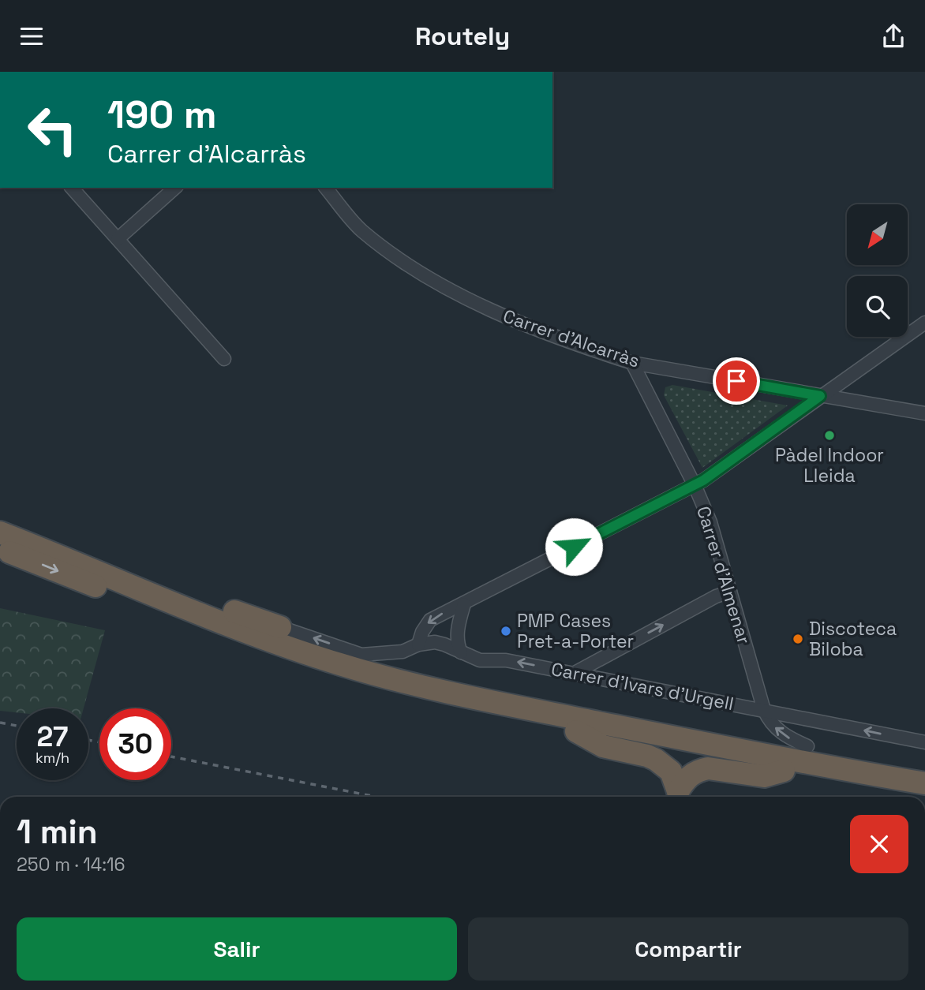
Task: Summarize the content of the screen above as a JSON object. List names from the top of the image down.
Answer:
{
  "streets": {
    "street": ["Carrer d'Alcarràs", "Carrer d'Almenar", "Carrer d'Ivars d'Urgell"]
  },
  "crossings": [
    ["Carrer d'Alcarràs", "Carrer d'Almenar"],
    ["Carrer d'Almenar", "Carrer d'Ivars d'Urgell"]
  ],
  "one_way": ["Carrer d'Ivars d'Urgell"],
  "places": ["Pàdel Indoor Lleida", "PMP Cases Pret-a-Porter", "Discoteca Biloba"],
  "north": "bottom left",
  "page": {
    "header": "Routely",
    "turn": ["190 m", "Carrer d'Alcarràs"],
    "speed": "27 km/h",
    "limit": "30",
    "heading": ["1 min", "250 m · 14:16"],
    "buttons": ["Salir", "Compartir"]
  }
}
